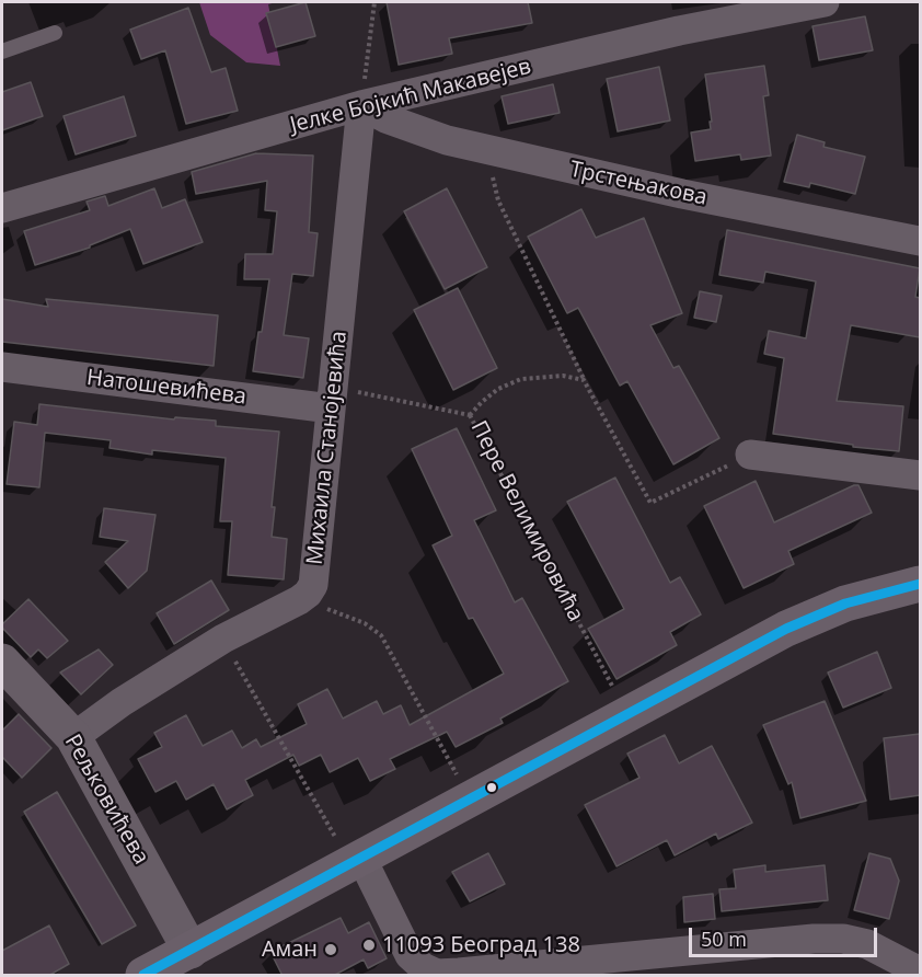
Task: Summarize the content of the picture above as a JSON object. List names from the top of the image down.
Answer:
{
  "streets": {
    "street": [
      "Јелке Бојкић Макавејев",
      "Трстењакова",
      "Натошевићева",
      "Михаила Станојевића",
      "Рељковићева"
    ],
    "path": ["Пере Велимировића"]
  },
  "crossings": [
    ["Јелке Бојкић Макавејев", "Трстењакова"],
    ["Јелке Бојкић Макавејев", "Михаила Станојевића"],
    ["Трстењакова", "Михаила Станојевића"],
    ["Натошевићева", "Михаила Станојевића"]
  ],
  "places": ["11093 Београд 138", "Аман"],
  "scale_bar": "50 m"
}
